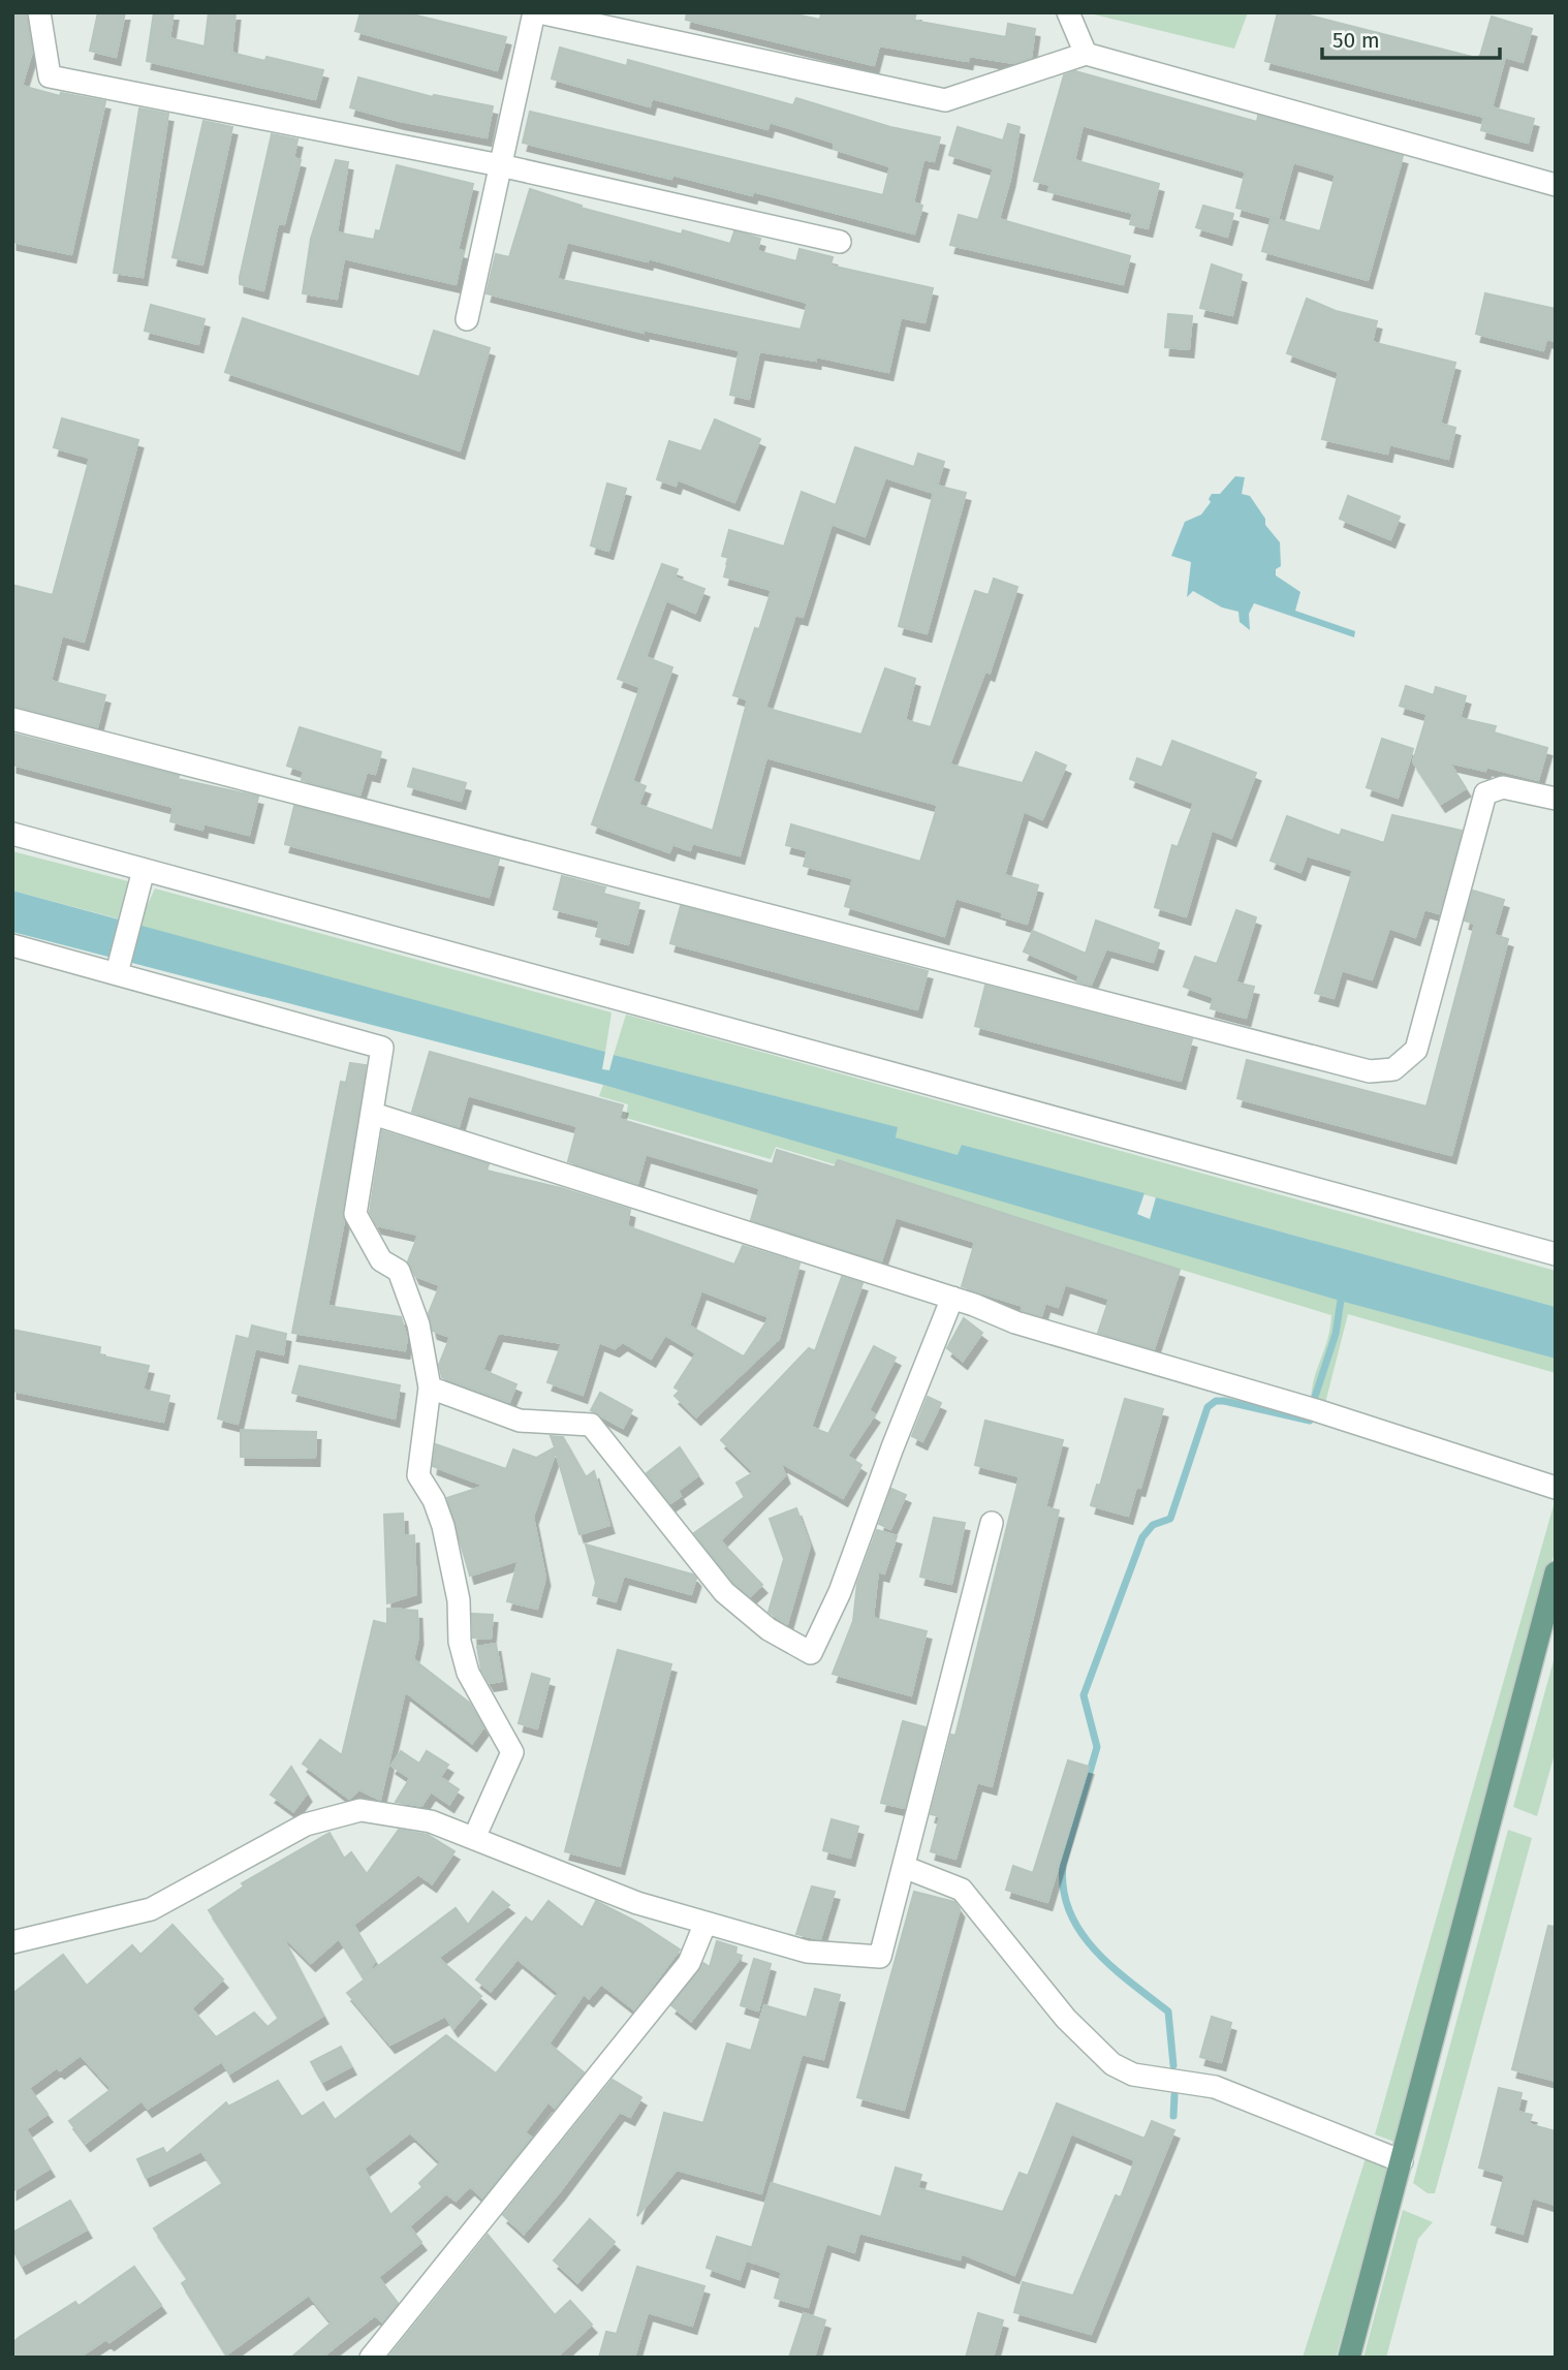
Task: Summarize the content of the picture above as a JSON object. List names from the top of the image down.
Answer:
{
  "scale_bar": "50 m"
}
